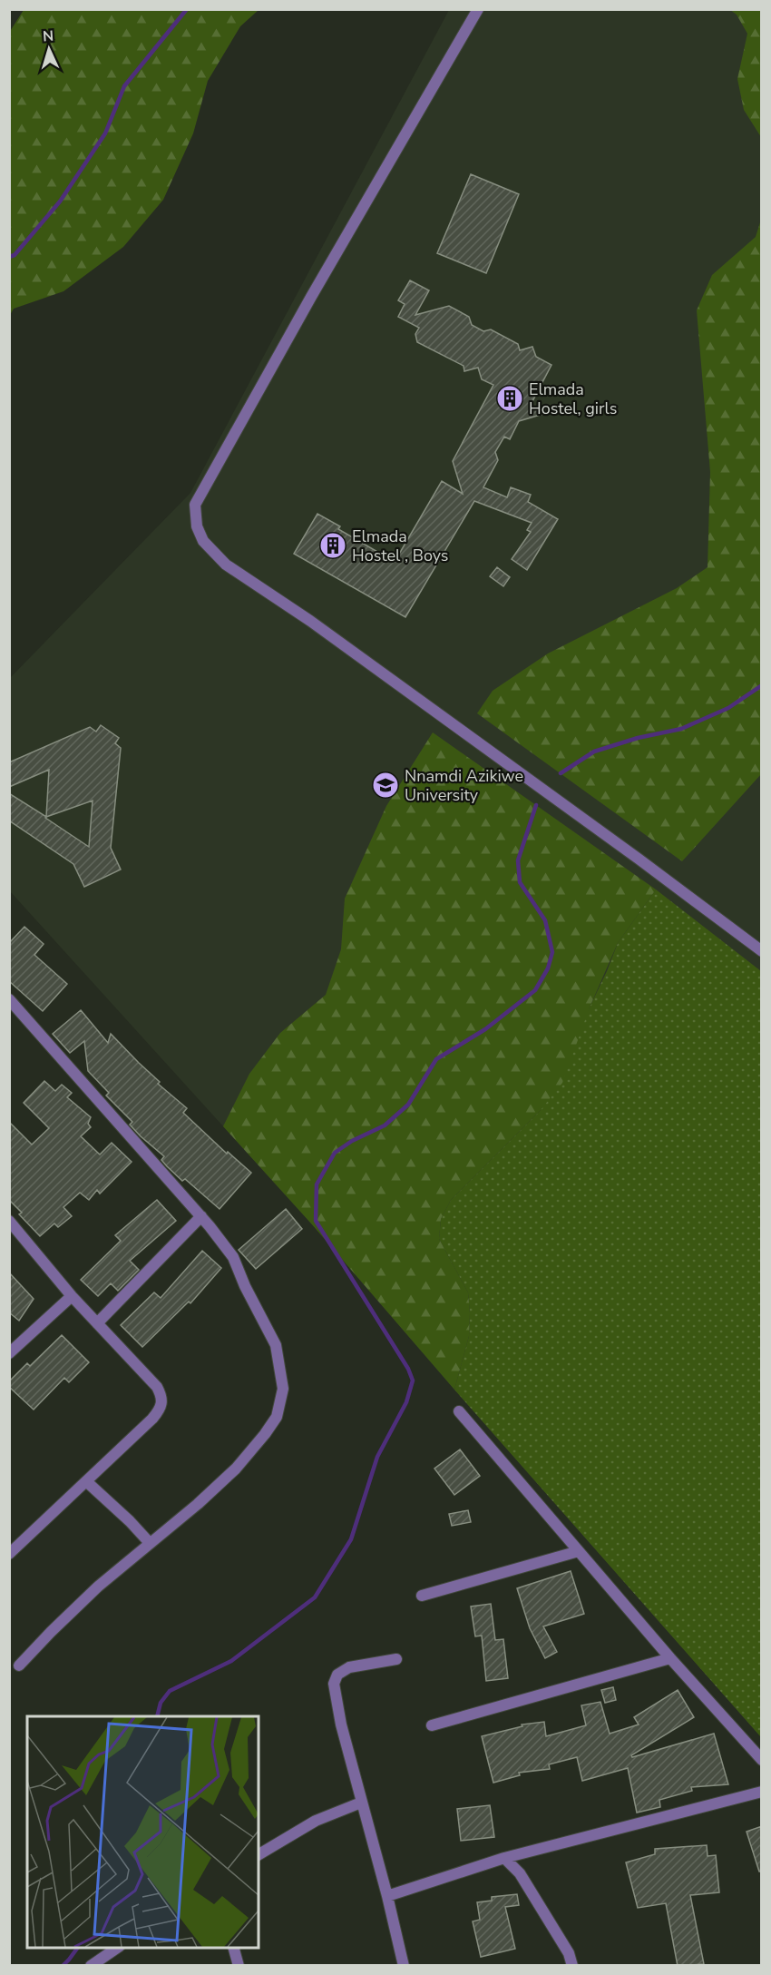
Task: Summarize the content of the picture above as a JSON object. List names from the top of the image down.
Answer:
{
  "places": {
    "building": ["Elmada Hostel, girls", "Elmada Hostel , Boys"],
    "school or university": ["Nnamdi Azikiwe University"]
  },
  "north": "top"
}
